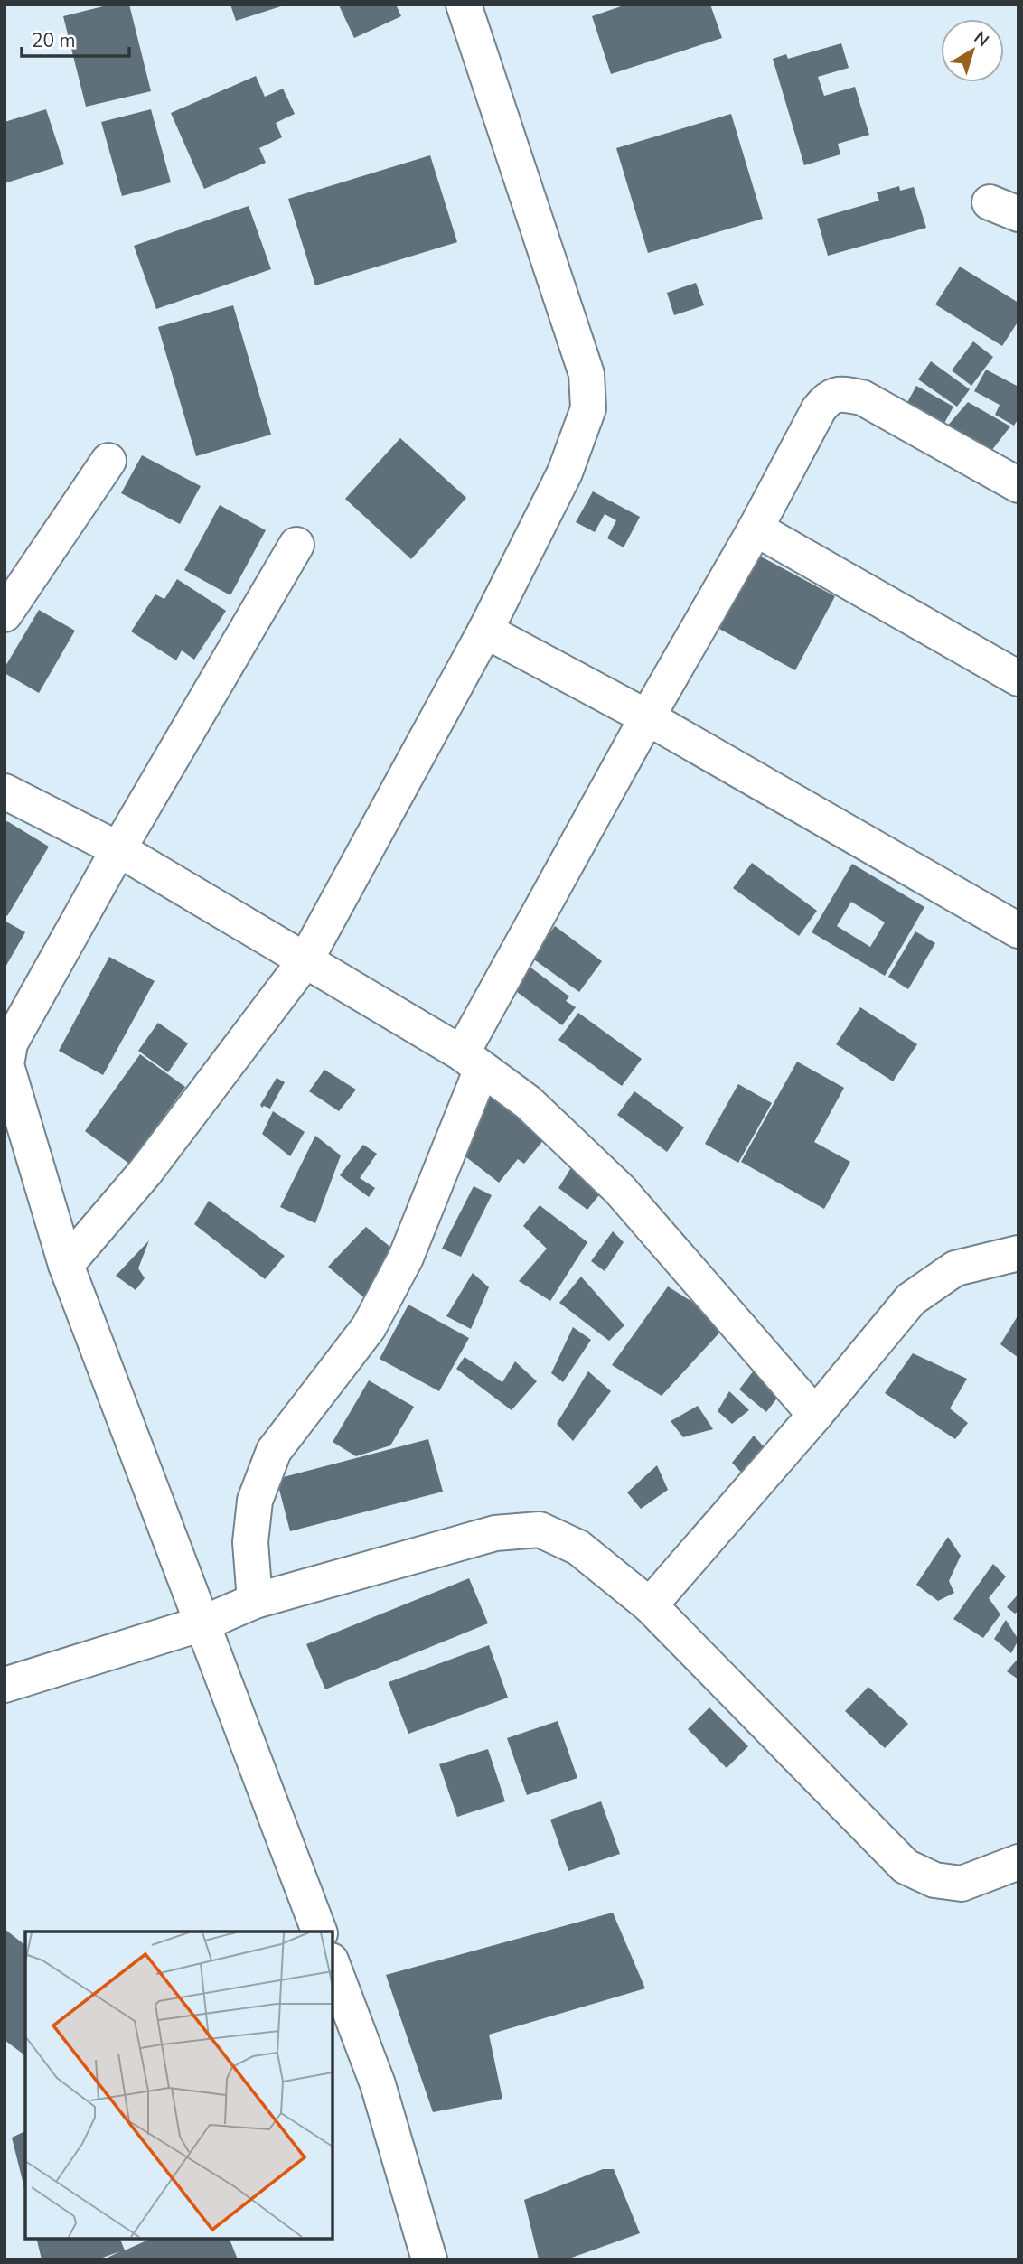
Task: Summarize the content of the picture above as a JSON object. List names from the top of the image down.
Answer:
{
  "scale_bar": "20 m",
  "north": "top right"
}
